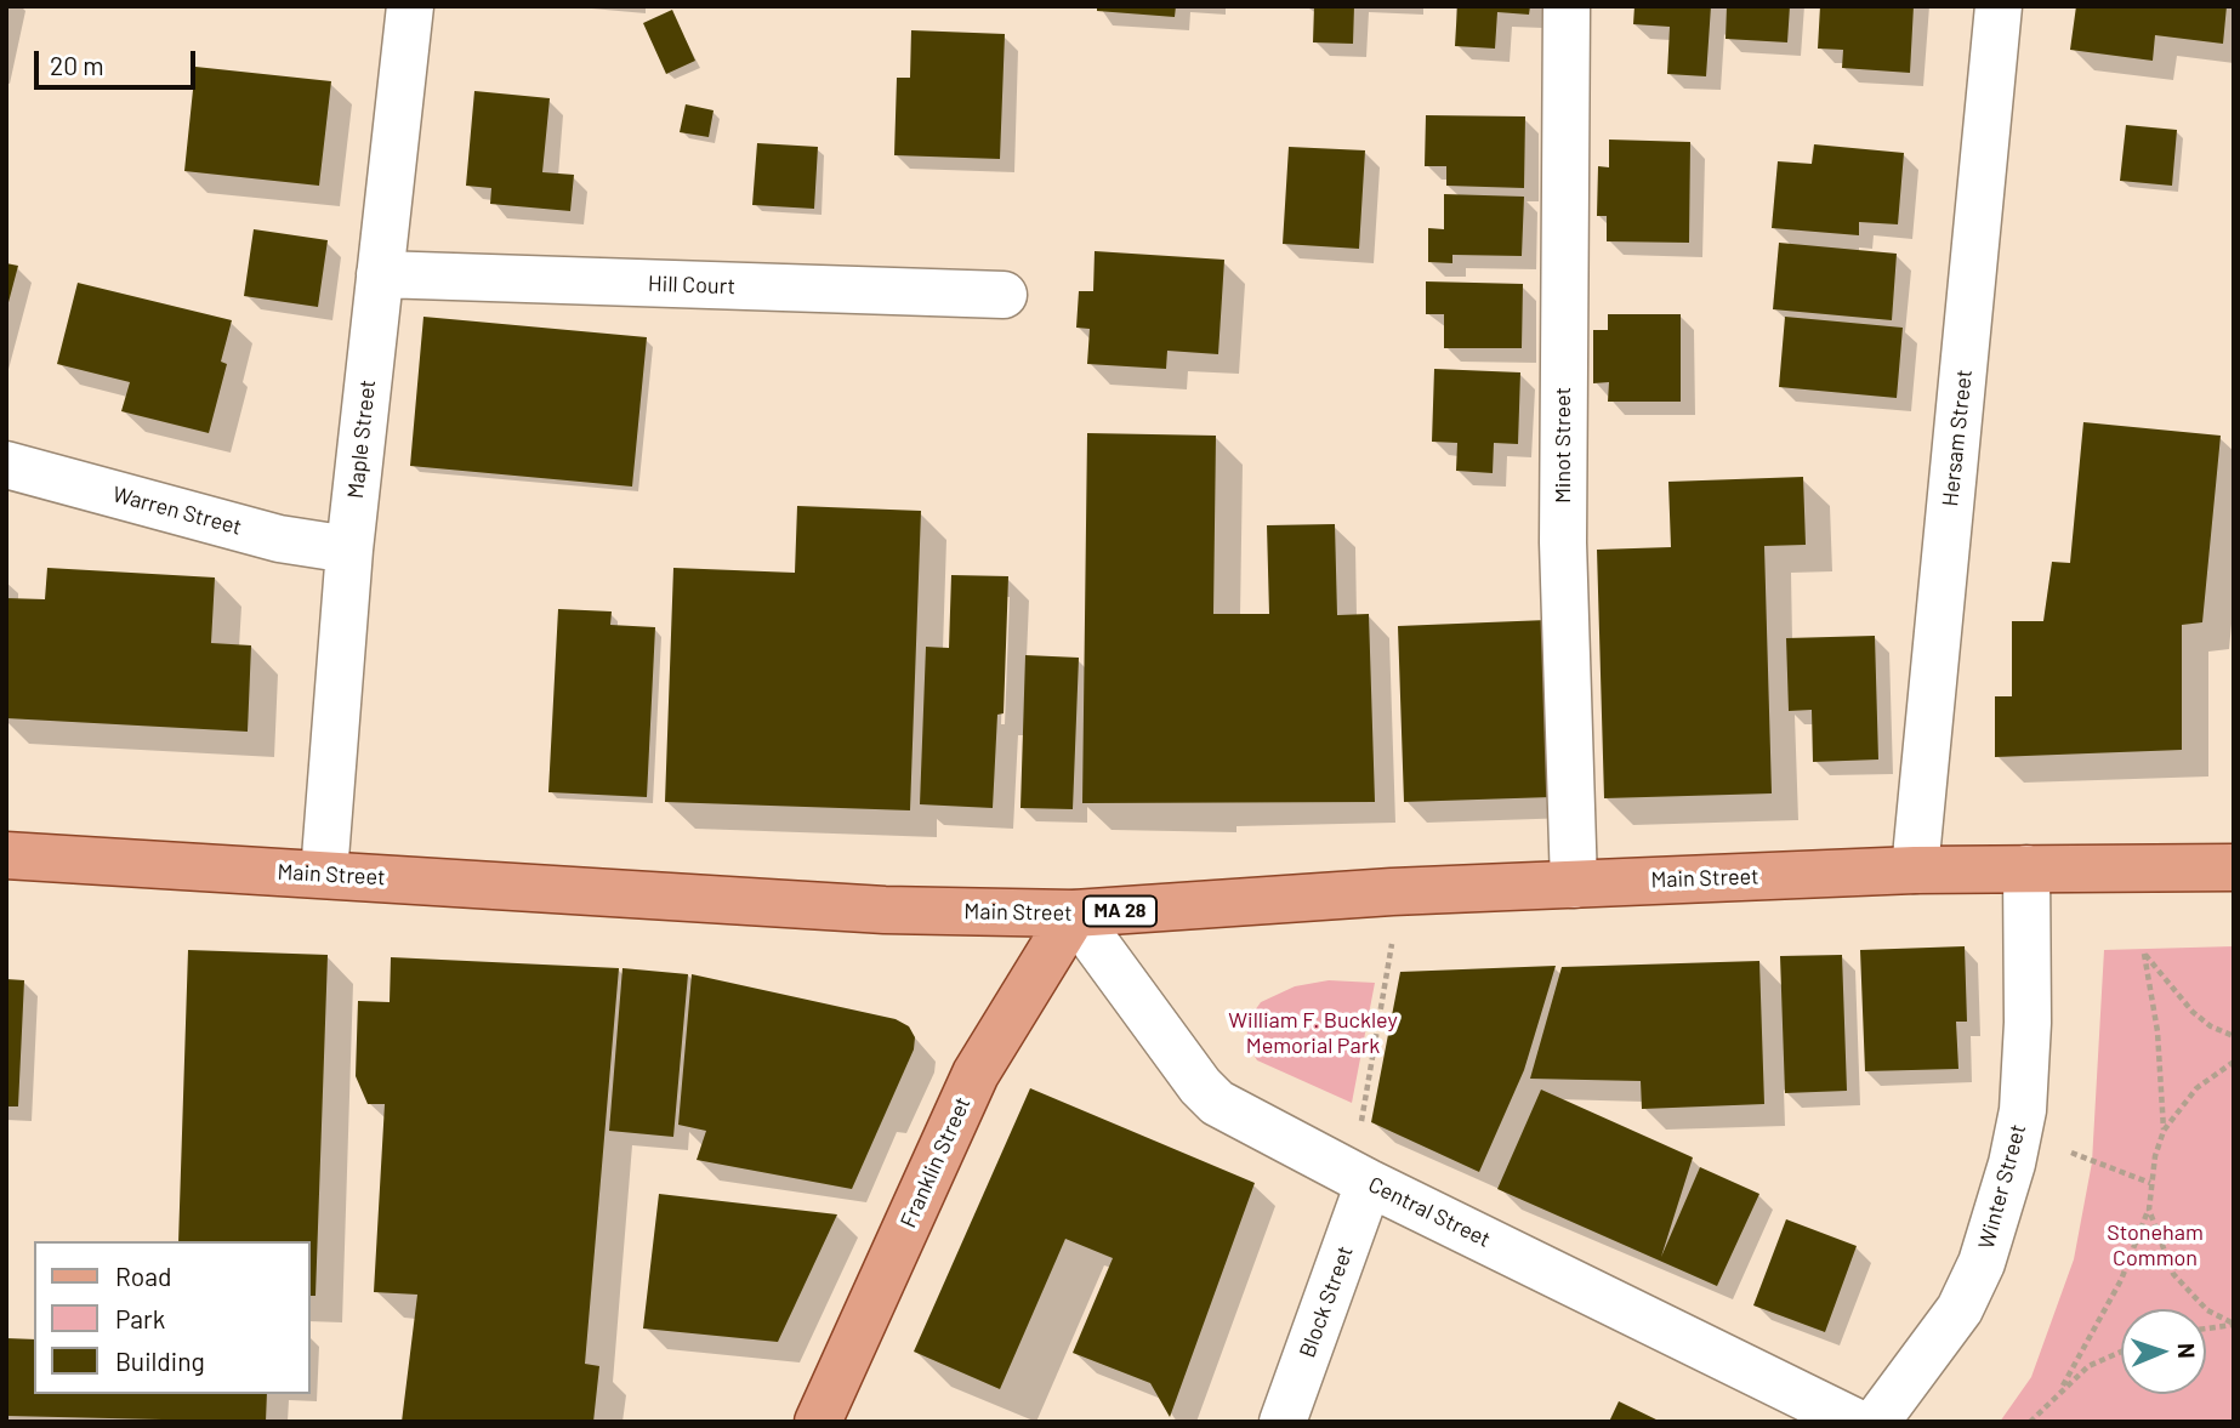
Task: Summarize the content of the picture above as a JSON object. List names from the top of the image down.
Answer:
{
  "streets": {
    "main road": ["Main Street", "MA 28", "Franklin Street"],
    "street": [
      "Hill Court",
      "Hersam Street",
      "Maple Street",
      "Minot Street",
      "Warren Street",
      "Winter Street",
      "Central Street",
      "Block Street"
    ]
  },
  "crossings": [
    ["Hill Court", "Maple Street"],
    ["Hersam Street", "Main Street"],
    ["Maple Street", "Warren Street"],
    ["Maple Street", "Main Street"],
    ["Minot Street", "Main Street"],
    ["Main Street", "Franklin Street"],
    ["Main Street", "Winter Street"],
    ["Main Street", "Central Street"],
    ["Franklin Street", "Central Street"],
    ["Central Street", "Block Street"]
  ],
  "parks": ["William F. Buckley Memorial Park", "Stoneham Common"],
  "legend": ["Road", "Park", "Building"],
  "scale_bar": "20 m",
  "north": "right"
}
